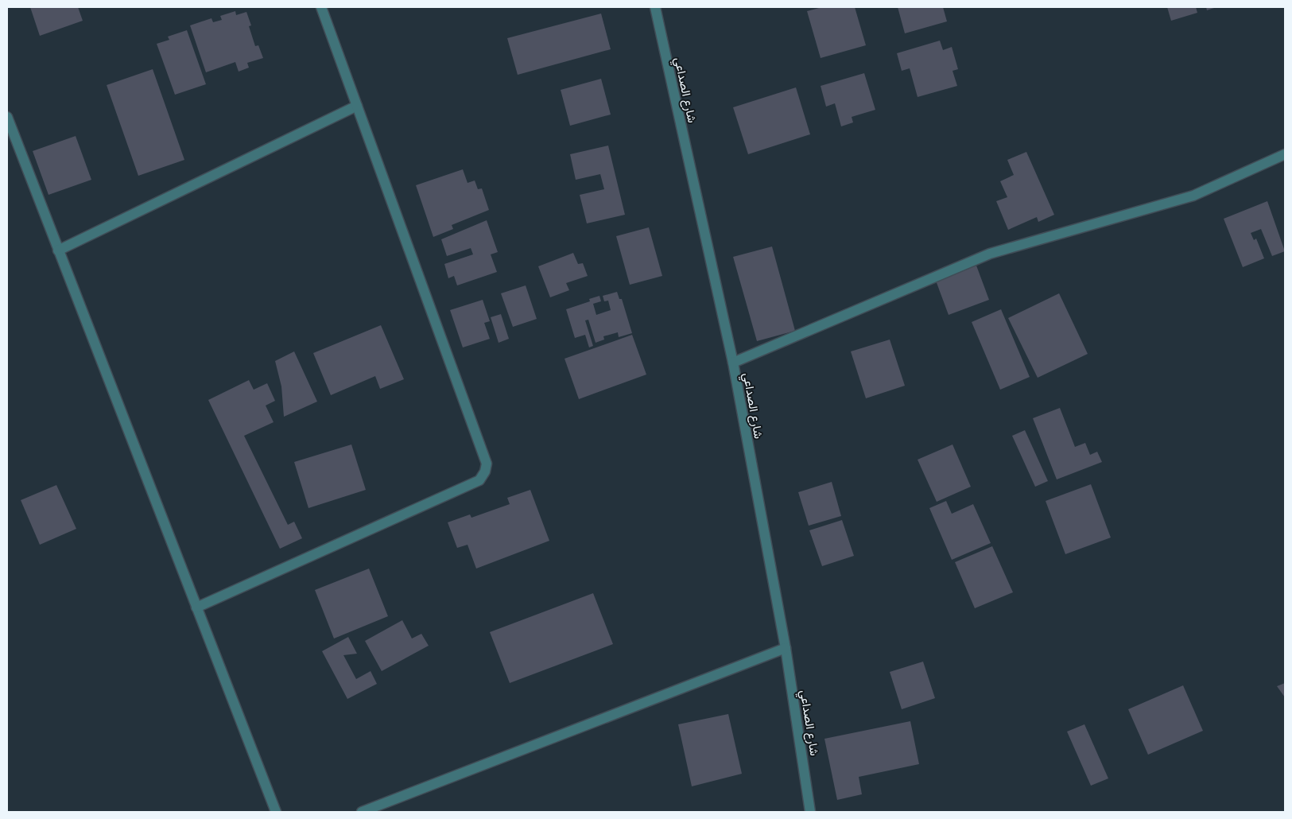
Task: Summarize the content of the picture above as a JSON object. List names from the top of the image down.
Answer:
{
  "streets": {
    "street": ["شارع الصداعي"]
  }
}
